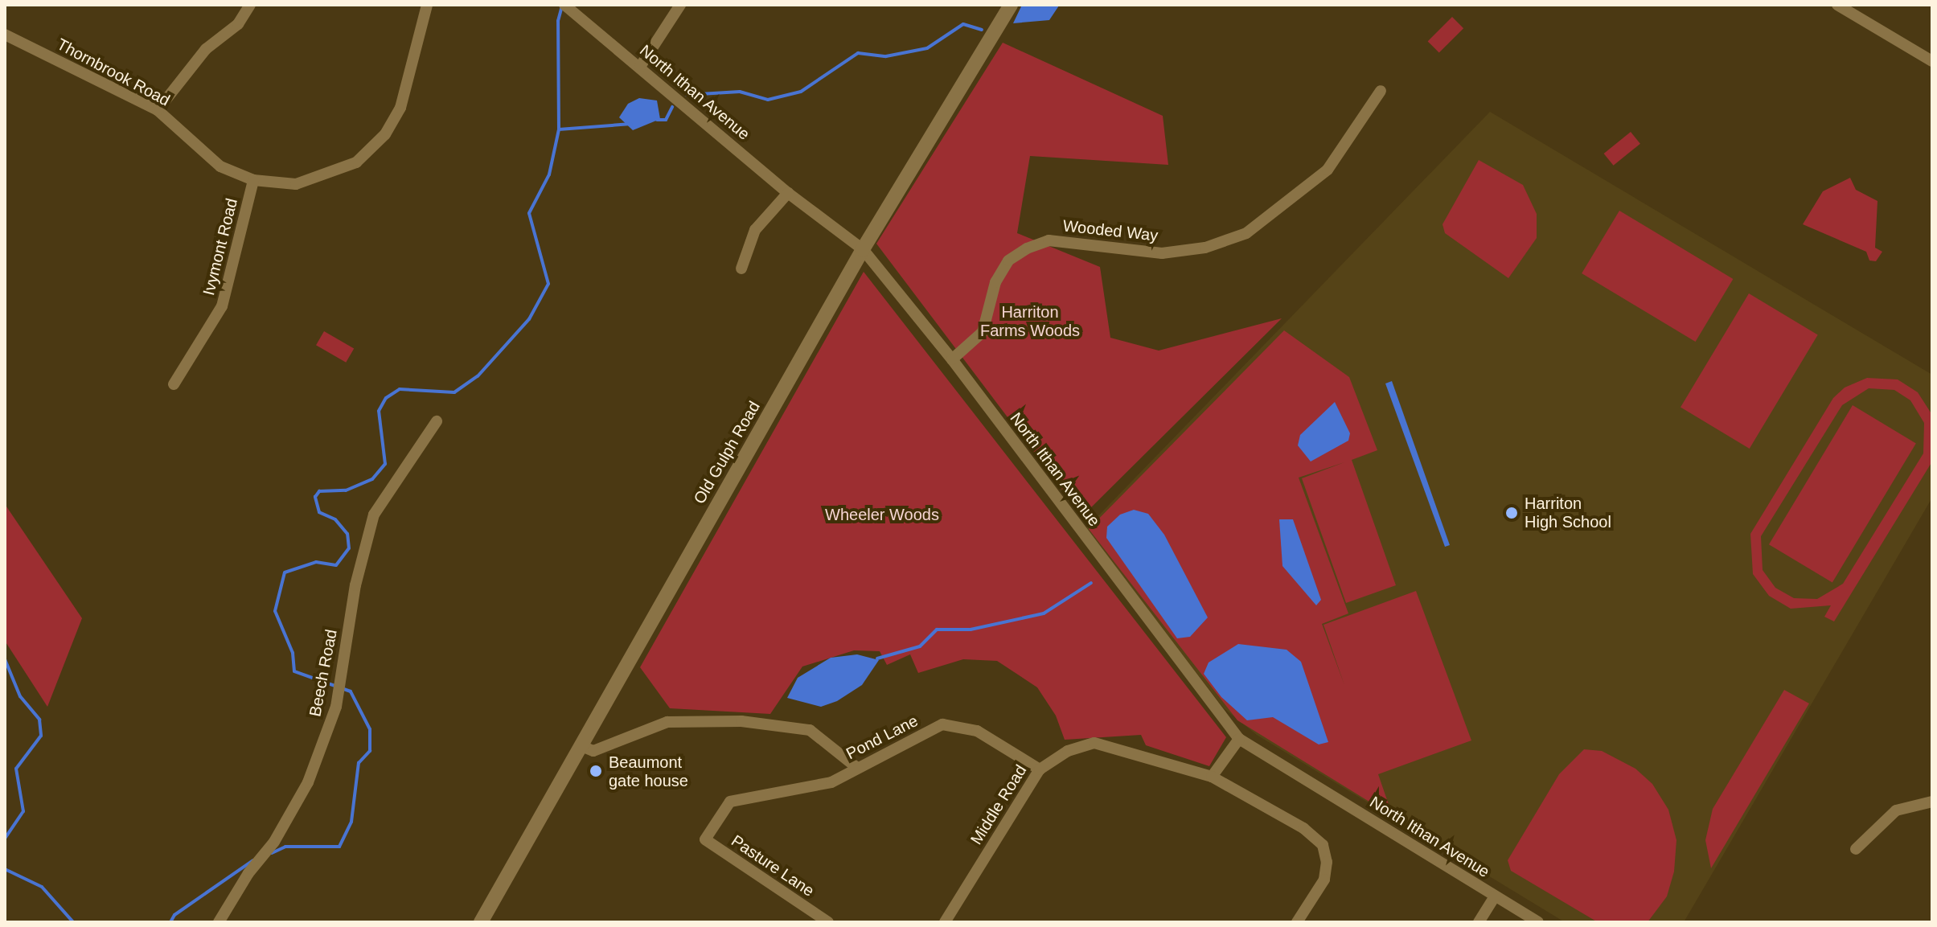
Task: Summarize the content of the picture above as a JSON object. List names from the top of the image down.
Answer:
{
  "streets": {
    "street": [
      "Thornbrook Road",
      "North Ithan Avenue",
      "Wooded Way",
      "Ivymont Road",
      "Old Gulph Road",
      "Beech Road",
      "Pond Lane",
      "Middle Road",
      "Pasture Lane"
    ]
  },
  "crossings": [
    ["Thornbrook Road", "Ivymont Road"],
    ["North Ithan Avenue", "Wooded Way"],
    ["North Ithan Avenue", "Old Gulph Road"],
    ["Pond Lane", "Middle Road"],
    ["Pond Lane", "Pasture Lane"]
  ],
  "parks": ["Harriton Farms Woods", "Wheeler Woods"],
  "places": ["Harriton High School", "Beaumont gate house"]
}
